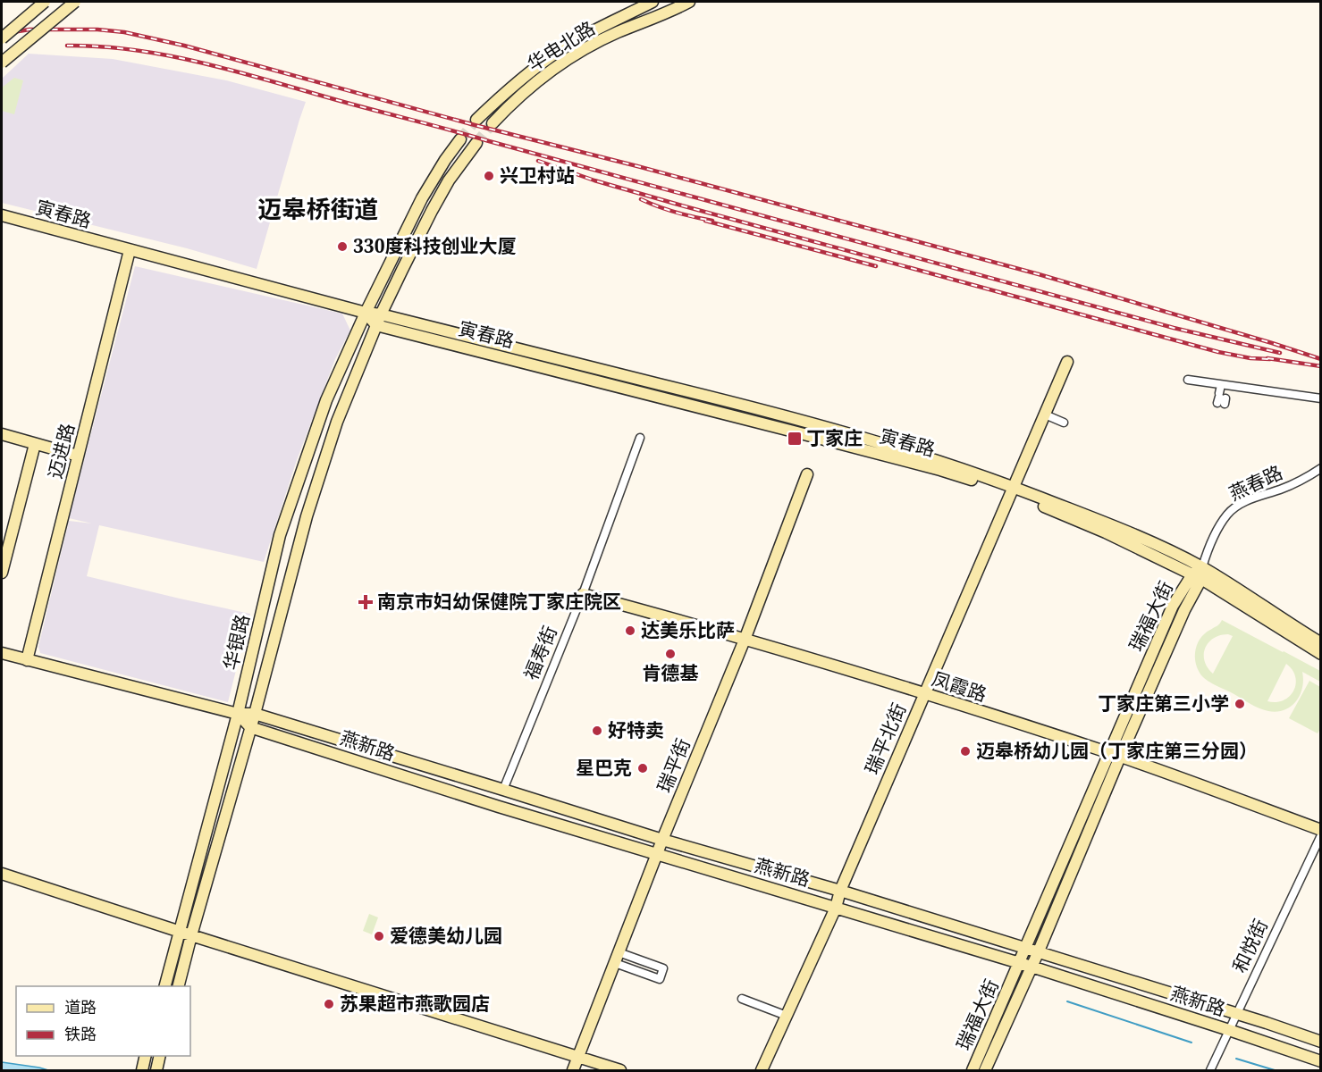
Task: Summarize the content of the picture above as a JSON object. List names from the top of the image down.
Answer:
{
  "streets": {
    "street": [
      "华电北路",
      "寅春路",
      "迈进路",
      "燕春路",
      "瑞福大街",
      "华银路",
      "福寿街",
      "凤霞路",
      "瑞平北街",
      "燕新路",
      "瑞平街",
      "和悦街"
    ]
  },
  "crossings": [
    ["寅春路", "迈进路"],
    ["寅春路", "燕春路"],
    ["寅春路", "瑞福大街"],
    ["寅春路", "华银路"],
    ["寅春路", "瑞平北街"],
    ["迈进路", "燕新路"],
    ["燕春路", "瑞福大街"],
    ["瑞福大街", "凤霞路"],
    ["瑞福大街", "燕新路"],
    ["华银路", "燕新路"],
    ["福寿街", "凤霞路"],
    ["福寿街", "燕新路"],
    ["凤霞路", "瑞平北街"],
    ["凤霞路", "瑞平街"],
    ["瑞平北街", "燕新路"],
    ["燕新路", "瑞平街"],
    ["燕新路", "和悦街"]
  ],
  "districts": ["迈皋桥街道"],
  "places": {
    "other": [
      "兴卫村站",
      "330度科技创业大厦",
      "达美乐比萨",
      "肯德基",
      "丁家庄第三小学",
      "好特卖",
      "迈皋桥幼儿园（丁家庄第三分园）",
      "星巴克",
      "爱德美幼儿园",
      "苏果超市燕歌园店"
    ],
    "transit": ["丁家庄"],
    "health": ["南京市妇幼保健院丁家庄院区"]
  },
  "legend": ["道路", "铁路"]
}
